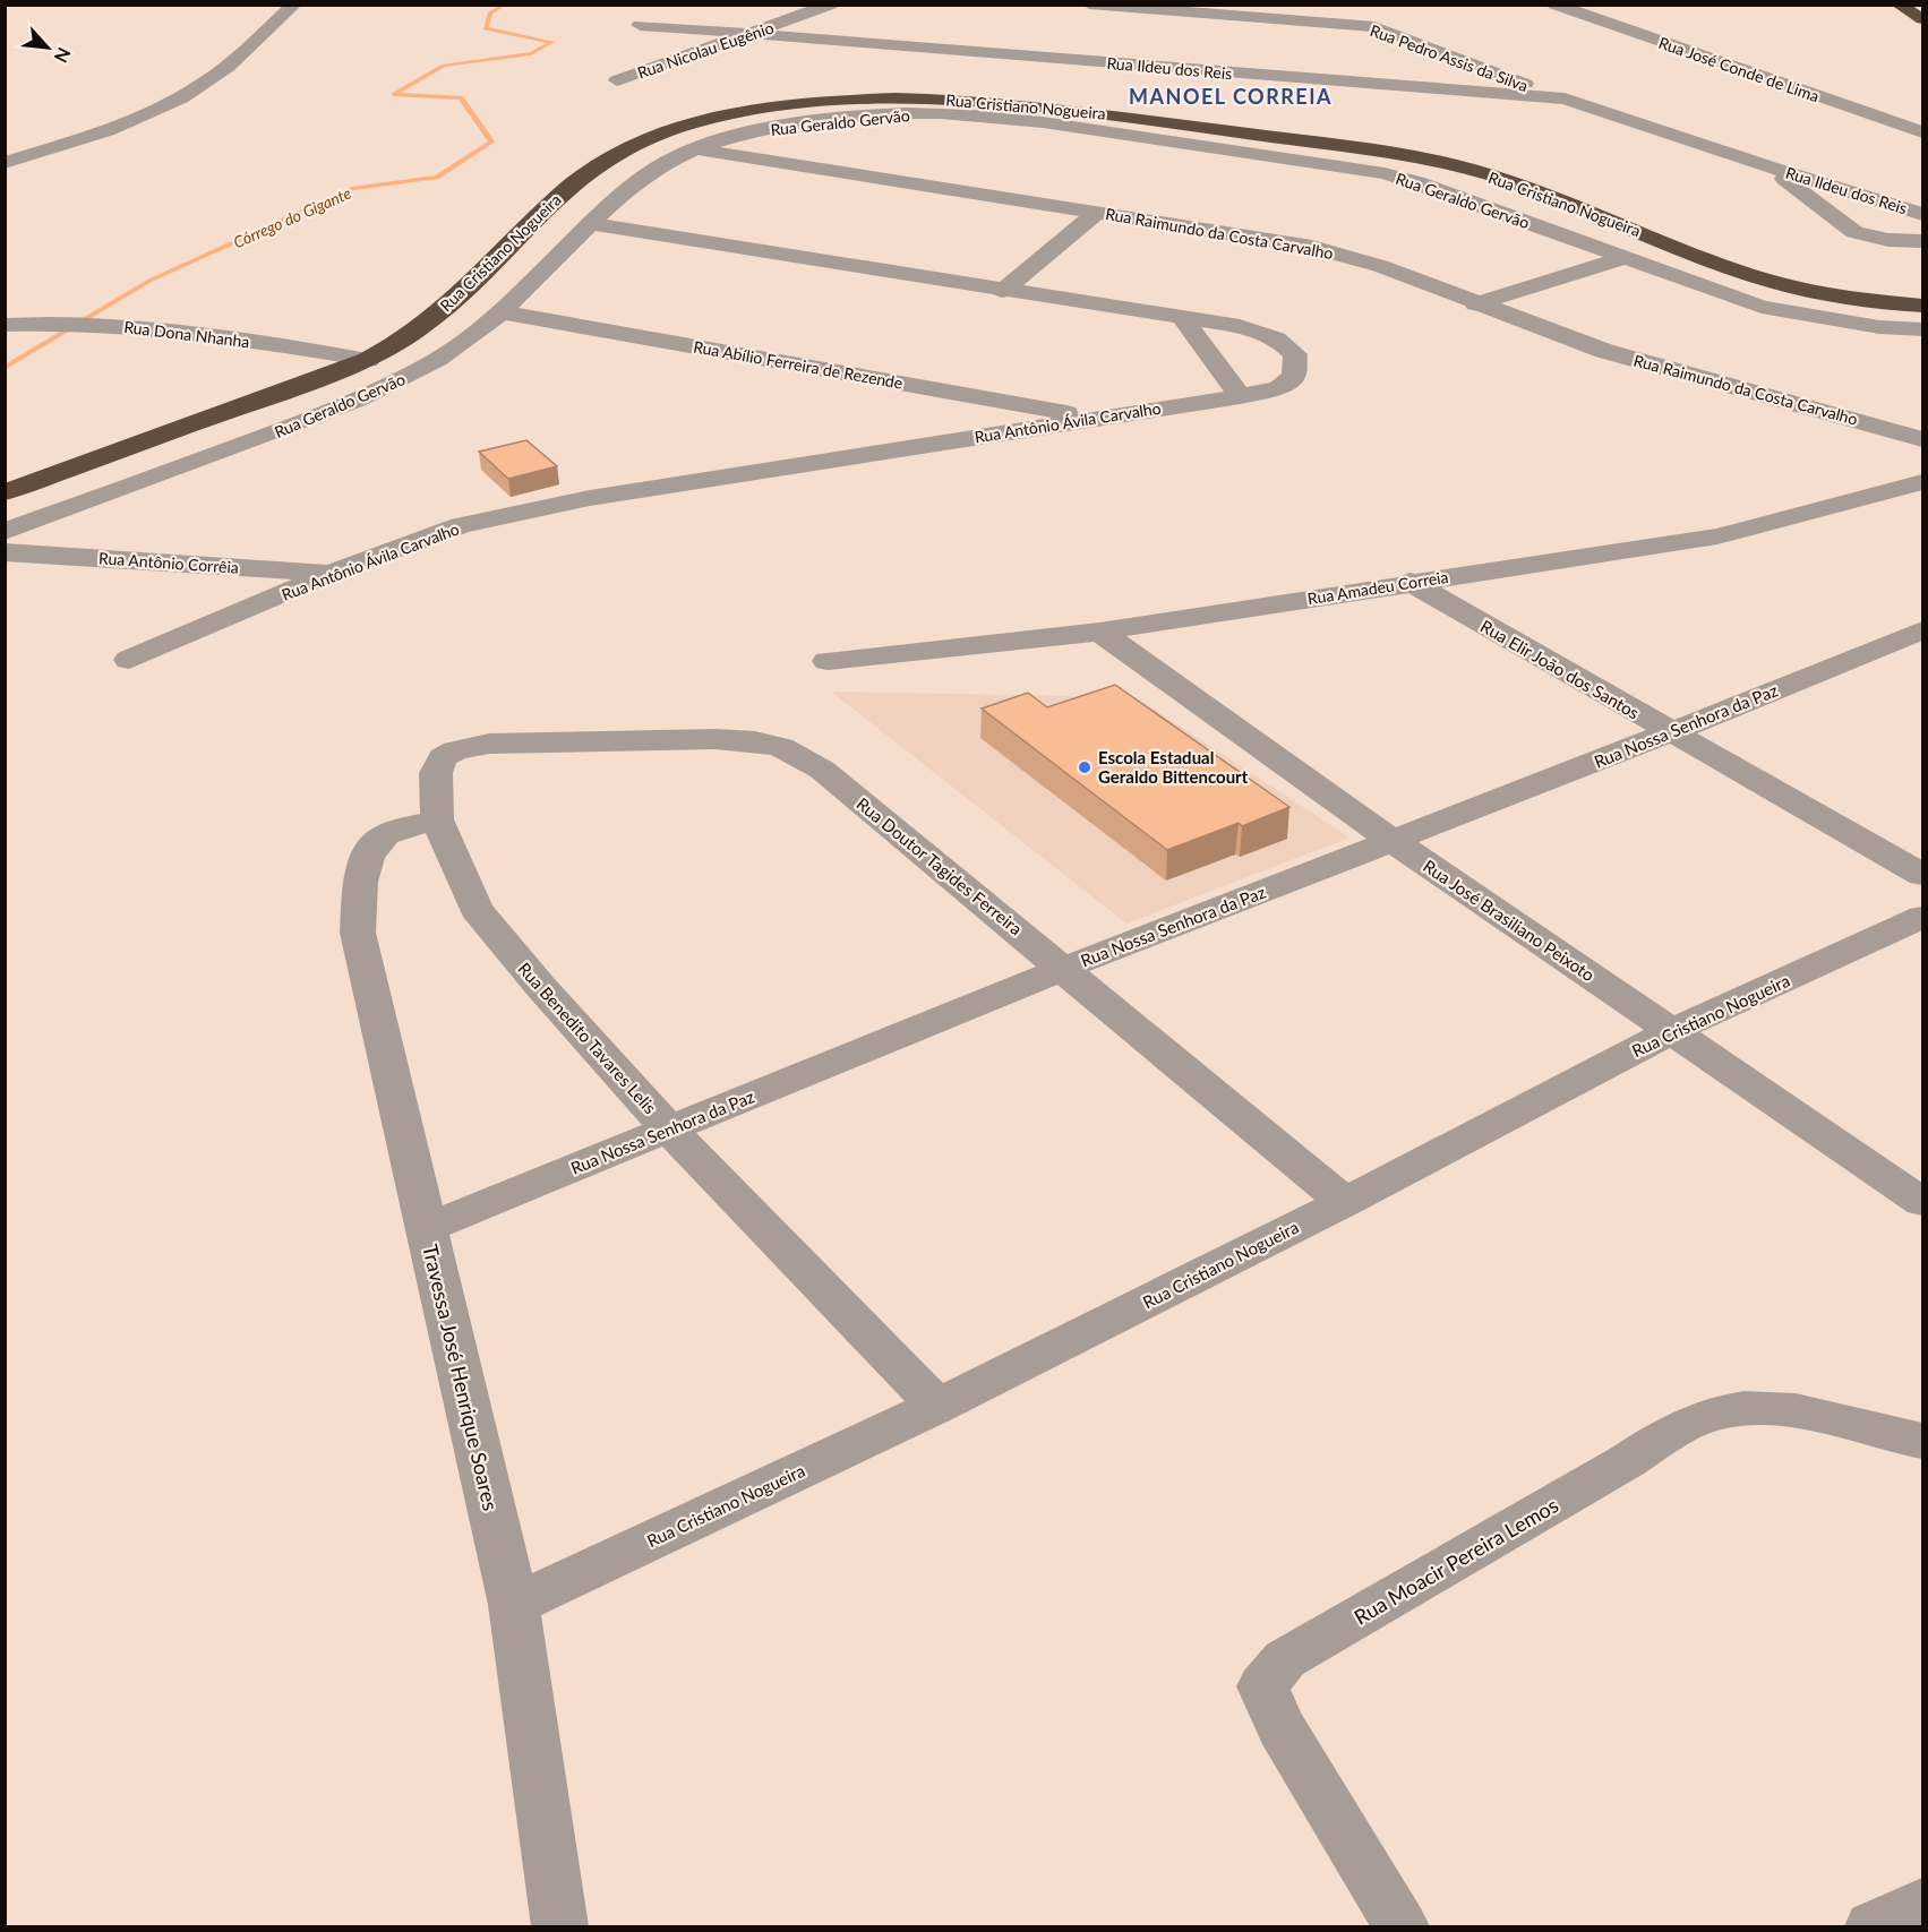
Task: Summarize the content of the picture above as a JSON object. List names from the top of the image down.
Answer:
{
  "streets": {
    "highway": ["Rua Cristiano Nogueira"],
    "street": [
      "Rua Nicolau Eugênio",
      "Rua Pedro Assis da Silva",
      "Rua Ildeu dos Reis",
      "Rua José Conde de Lima",
      "Rua Geraldo Gervão",
      "Rua Raimundo da Costa Carvalho",
      "Rua Dona Nhanha",
      "Rua Abílio Ferreira de Rezende",
      "Rua Antônio Ávila Carvalho",
      "Rua Antônio Corrêia",
      "Rua Amadeu Correia",
      "Rua Elir João dos Santos",
      "Rua Nossa Senhora da Paz",
      "Rua Doutor Tagides Ferreira",
      "Rua José Brasiliano Peixoto",
      "Rua Benedito Tavares Lelis",
      "Travessa José Henrique Soares",
      "Rua Moacir Pereira Lemos"
    ]
  },
  "crossings": [
    ["Rua Nicolau Eugênio", "Rua Ildeu dos Reis"],
    ["Rua Pedro Assis da Silva", "Rua Ildeu dos Reis"],
    ["Rua Cristiano Nogueira", "Rua Dona Nhanha"],
    ["Rua Cristiano Nogueira", "Rua Doutor Tagides Ferreira"],
    ["Rua Cristiano Nogueira", "Rua José Brasiliano Peixoto"],
    ["Rua Cristiano Nogueira", "Rua Benedito Tavares Lelis"],
    ["Rua Cristiano Nogueira", "Travessa José Henrique Soares"],
    ["Rua Geraldo Gervão", "Rua Raimundo da Costa Carvalho"],
    ["Rua Geraldo Gervão", "Rua Abílio Ferreira de Rezende"],
    ["Rua Geraldo Gervão", "Rua Antônio Ávila Carvalho"],
    ["Rua Abílio Ferreira de Rezende", "Rua Antônio Ávila Carvalho"],
    ["Rua Antônio Ávila Carvalho", "Rua Antônio Corrêia"],
    ["Rua Amadeu Correia", "Rua Elir João dos Santos"],
    ["Rua Amadeu Correia", "Rua José Brasiliano Peixoto"],
    ["Rua Elir João dos Santos", "Rua Nossa Senhora da Paz"],
    ["Rua Nossa Senhora da Paz", "Rua Doutor Tagides Ferreira"],
    ["Rua Nossa Senhora da Paz", "Rua José Brasiliano Peixoto"],
    ["Rua Nossa Senhora da Paz", "Rua Benedito Tavares Lelis"],
    ["Rua Nossa Senhora da Paz", "Travessa José Henrique Soares"],
    ["Rua Doutor Tagides Ferreira", "Rua Benedito Tavares Lelis"],
    ["Rua Benedito Tavares Lelis", "Travessa José Henrique Soares"]
  ],
  "districts": ["MANOEL CORREIA"],
  "water": ["Córrego do Gigante"],
  "places": ["Escola Estadual Geraldo Bittencourt"],
  "north": "bottom right"
}
